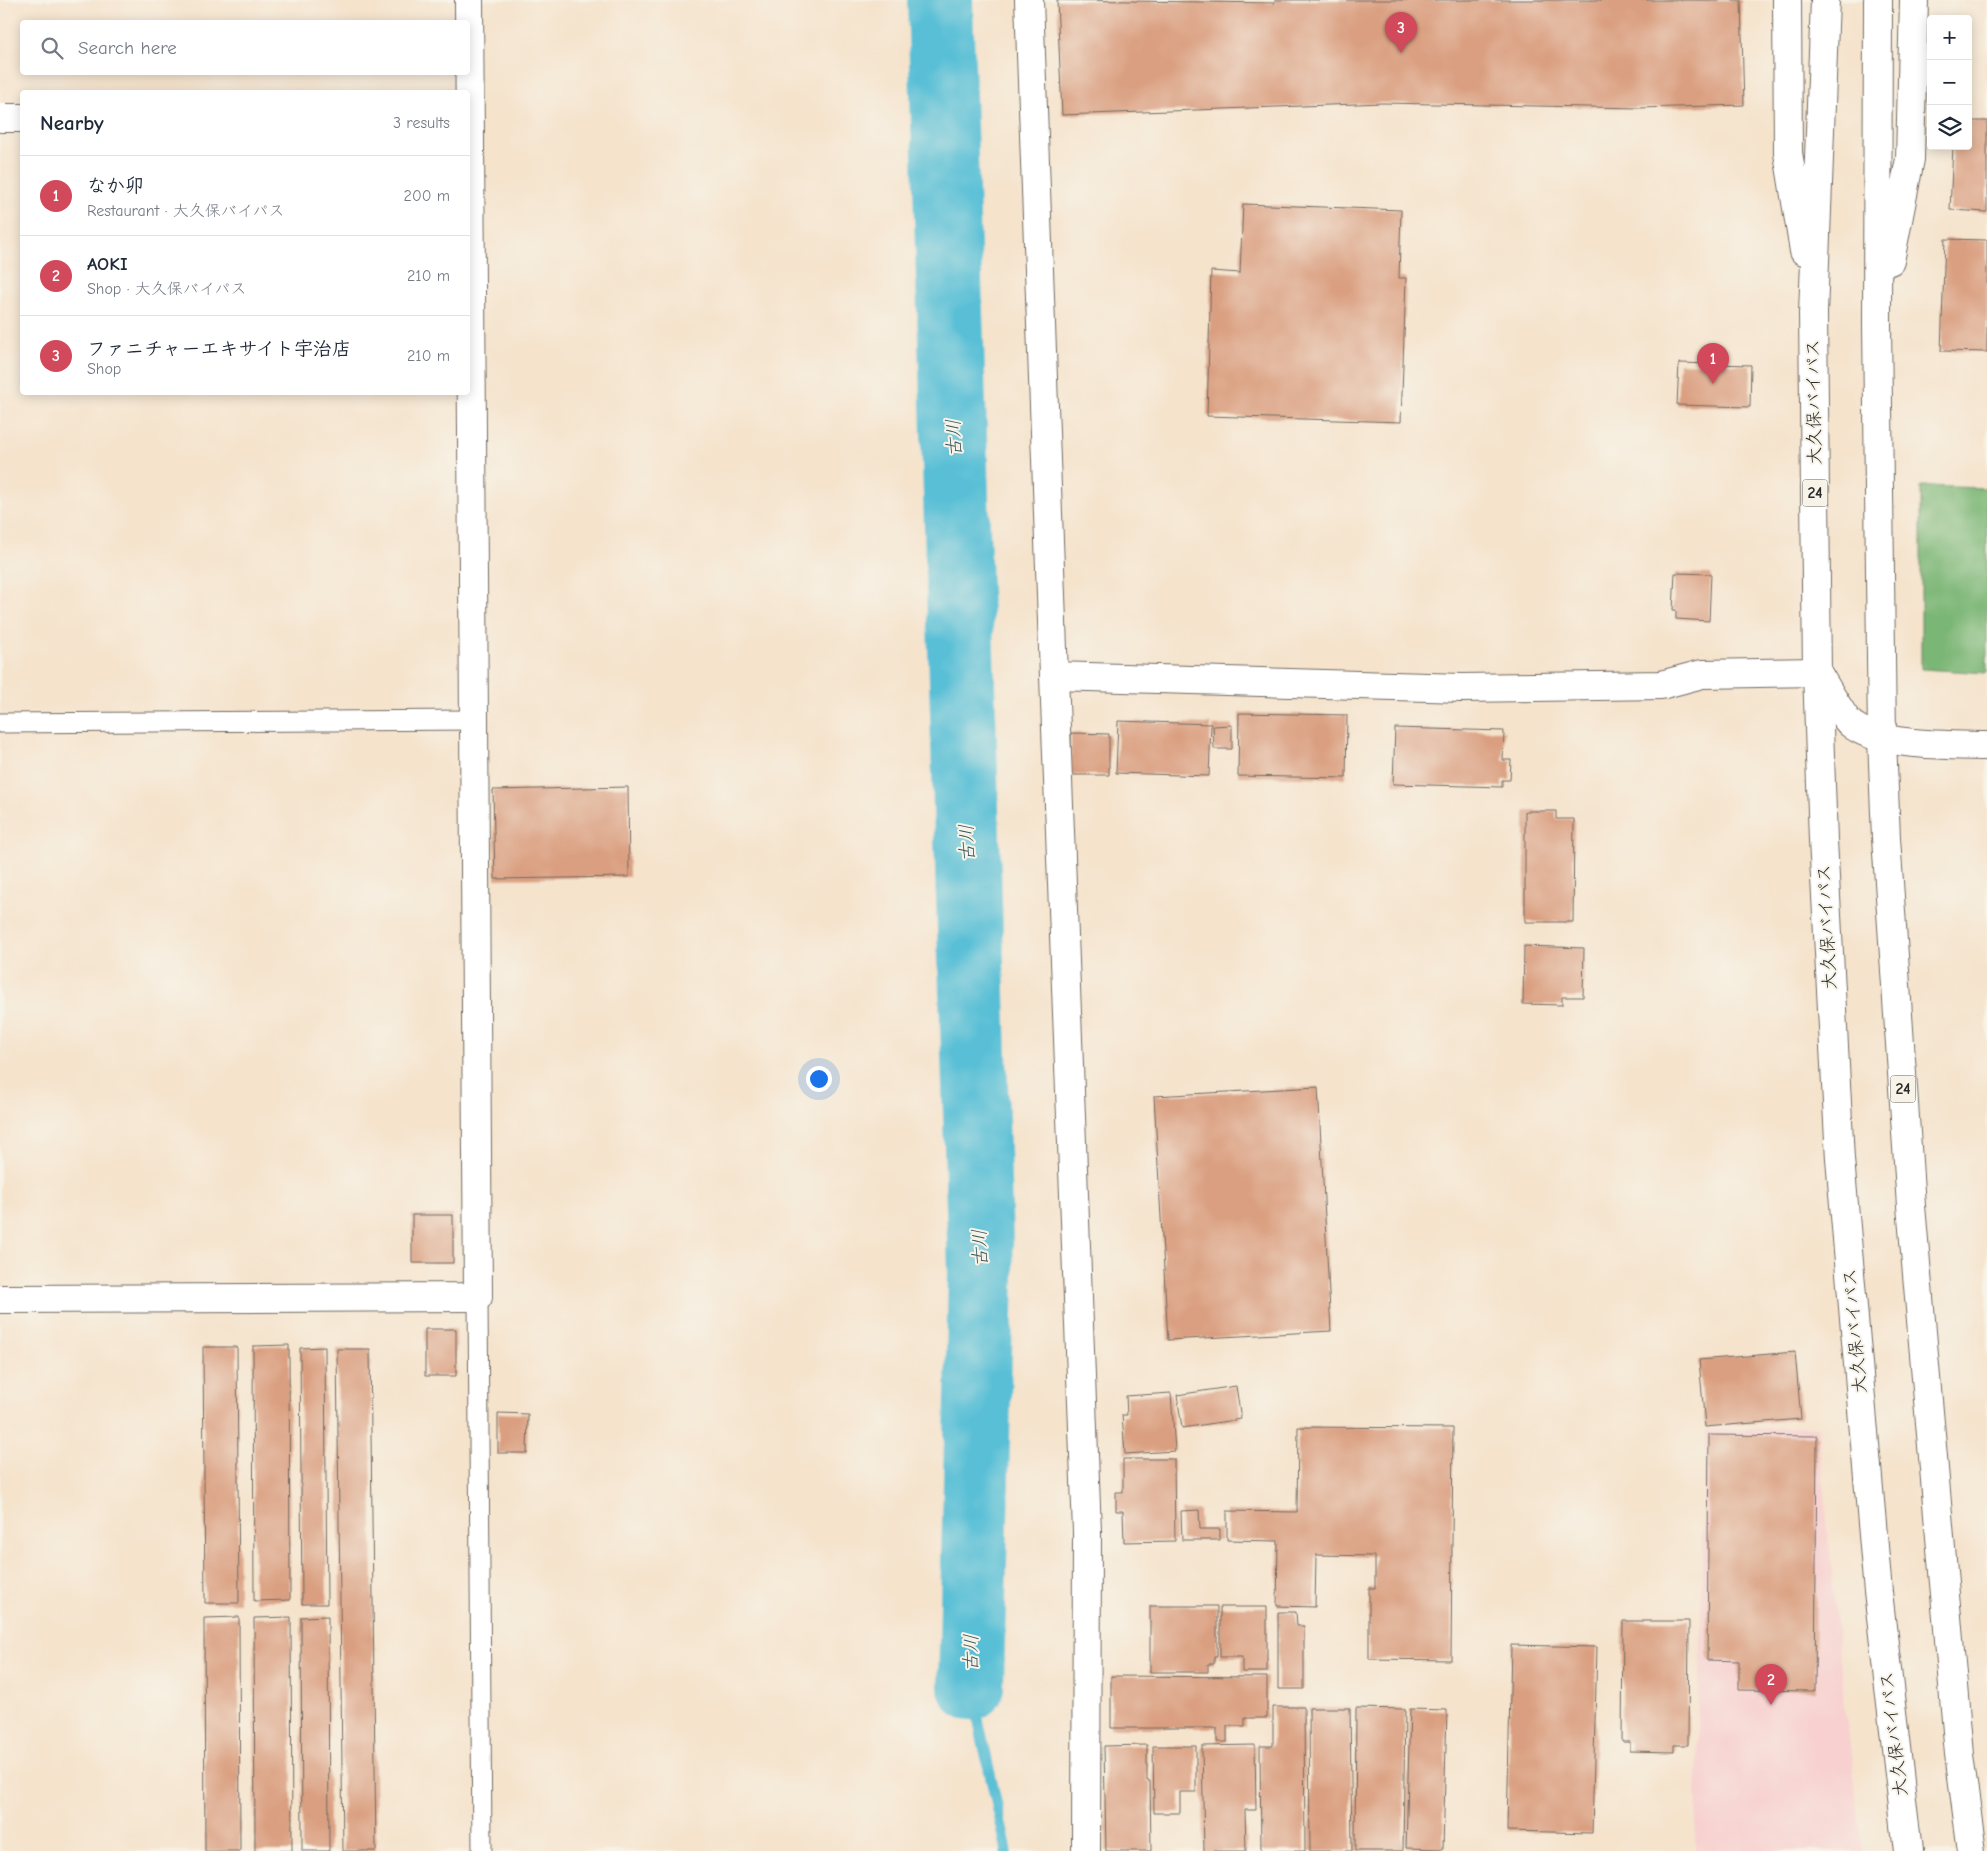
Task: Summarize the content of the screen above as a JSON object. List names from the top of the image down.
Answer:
{
  "streets": {
    "main road": ["大久保バイパス", "24"]
  },
  "water": ["古川"],
  "page": {
    "pins": ["3", "1", "2"],
    "map_buttons": ["+", "−"],
    "search": "Search here",
    "heading": ["Nearby", "3 results"],
    "list": [
      {
        "mark": "1",
        "name": "なか卯",
        "note": "Restaurant · 大久保バイパス",
        "value": "200 m"
      },
      {
        "mark": "2",
        "name": "AOKI",
        "note": "Shop · 大久保バイパス",
        "value": "210 m"
      },
      {
        "mark": "3",
        "name": "ファニチャーエキサイト宇治店",
        "note": "Shop",
        "value": "210 m"
      }
    ]
  }
}
